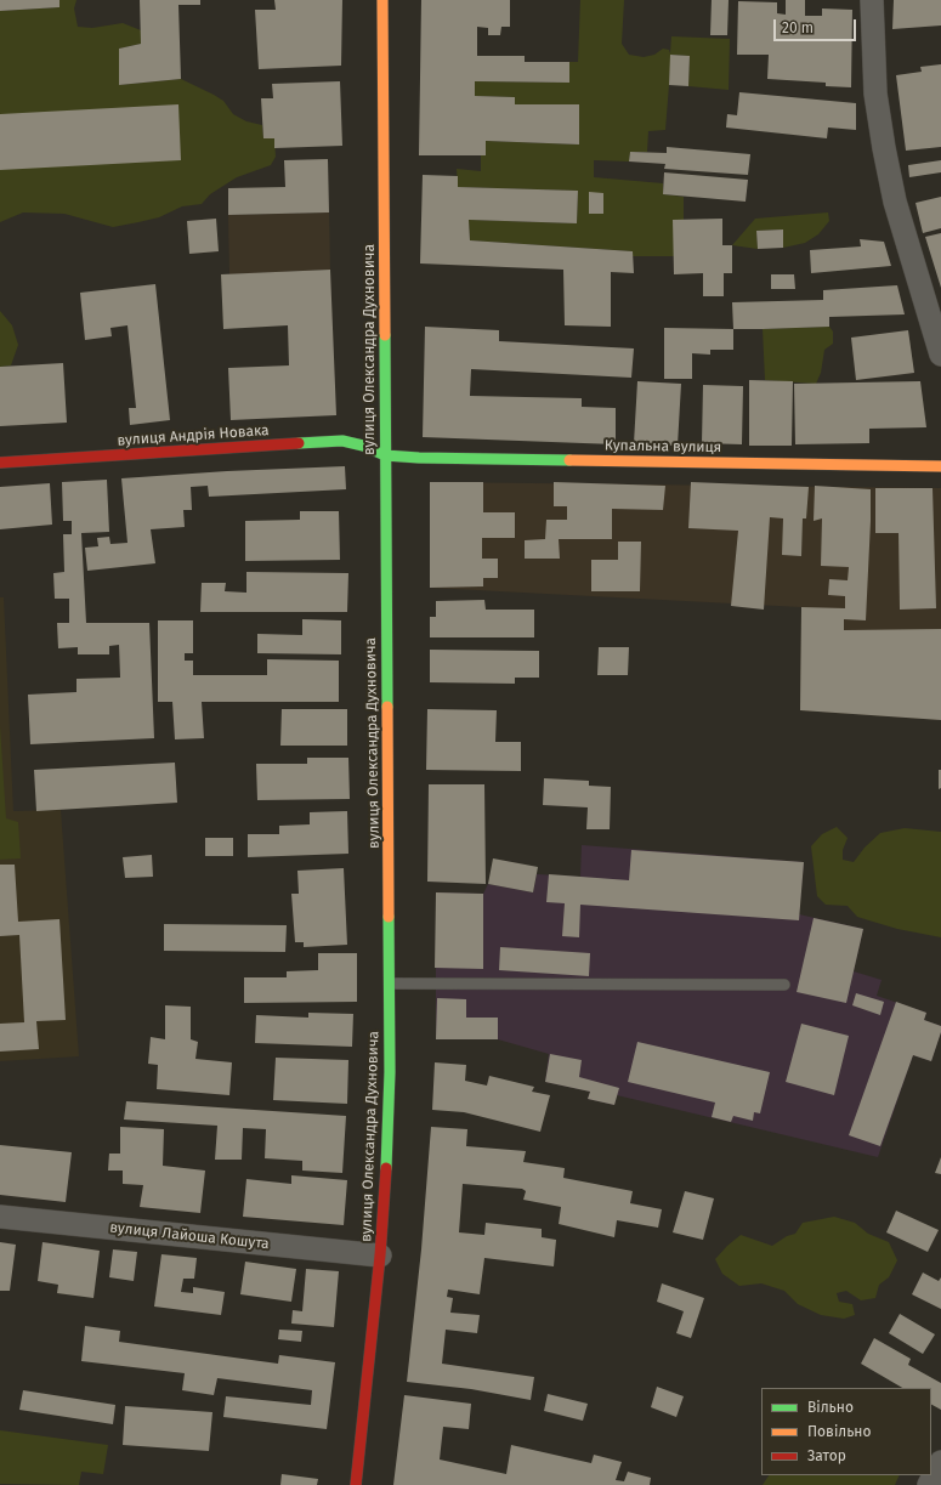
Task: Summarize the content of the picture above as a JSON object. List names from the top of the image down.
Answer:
{
  "streets": {
    "street": [
      "вулиця Олександра Духновича",
      "вулиця Андрія Новака",
      "Купальна вулиця",
      "вулиця Лайоша Кошута"
    ]
  },
  "crossings": [
    ["вулиця Олександра Духновича", "вулиця Андрія Новака"],
    ["вулиця Олександра Духновича", "Купальна вулиця"],
    ["вулиця Олександра Духновича", "вулиця Лайоша Кошута"],
    ["вулиця Андрія Новака", "Купальна вулиця"]
  ],
  "legend": ["Вільно", "Повільно", "Затор"],
  "scale_bar": "20 m"
}
